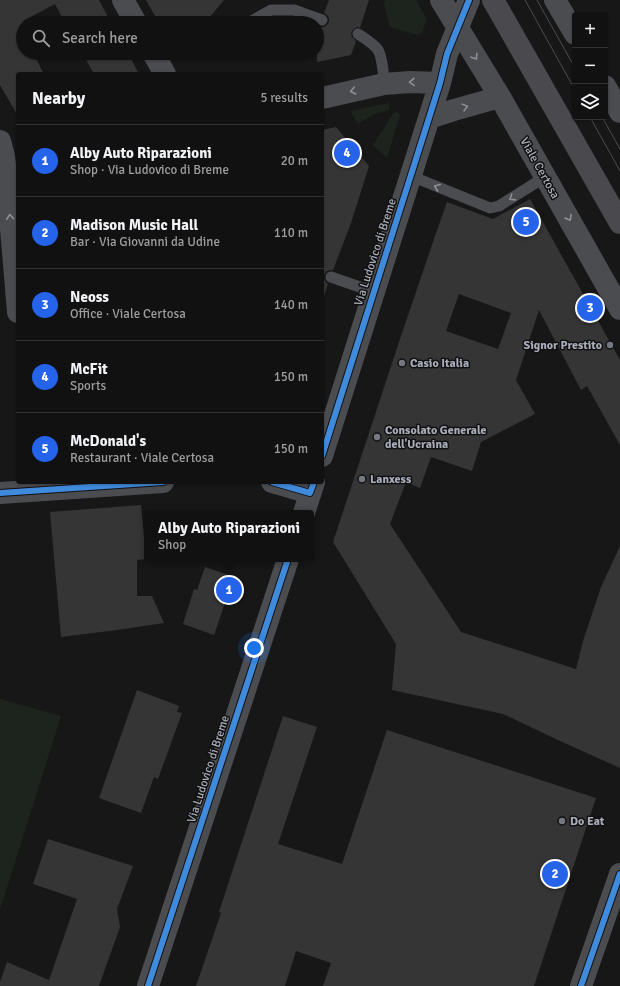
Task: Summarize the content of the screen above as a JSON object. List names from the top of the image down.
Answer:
{
  "streets": {
    "street": ["Viale Certosa", "Via Ludovico di Breme"]
  },
  "crossings": [
    ["Viale Certosa", "Via Ludovico di Breme"]
  ],
  "one_way": ["Viale Certosa"],
  "places": [
    "Signor Prestito",
    "Casio Italia",
    "Consolato Generale dell'Ucraina",
    "Lanxess",
    "Do Eat"
  ],
  "page": {
    "map_buttons": ["+", "−"],
    "search": "Search here",
    "heading": ["Nearby", "5 results"],
    "list": [
      {
        "mark": "1",
        "name": "Alby Auto Riparazioni",
        "note": "Shop · Via Ludovico di Breme",
        "value": "20 m"
      },
      {
        "mark": "2",
        "name": "Madison Music Hall",
        "note": "Bar · Via Giovanni da Udine",
        "value": "110 m"
      },
      {
        "mark": "3",
        "name": "Neoss",
        "note": "Office · Viale Certosa",
        "value": "140 m"
      },
      {
        "mark": "4",
        "name": "McFit",
        "note": "Sports",
        "value": "150 m"
      },
      {
        "mark": "5",
        "name": "McDonald's",
        "note": "Restaurant · Viale Certosa",
        "value": "150 m"
      }
    ],
    "pins": [
      "4",
      "5",
      "3",
      "1",
      "2"
    ],
    "popup": ["Alby Auto Riparazioni", "Shop"]
  }
}
